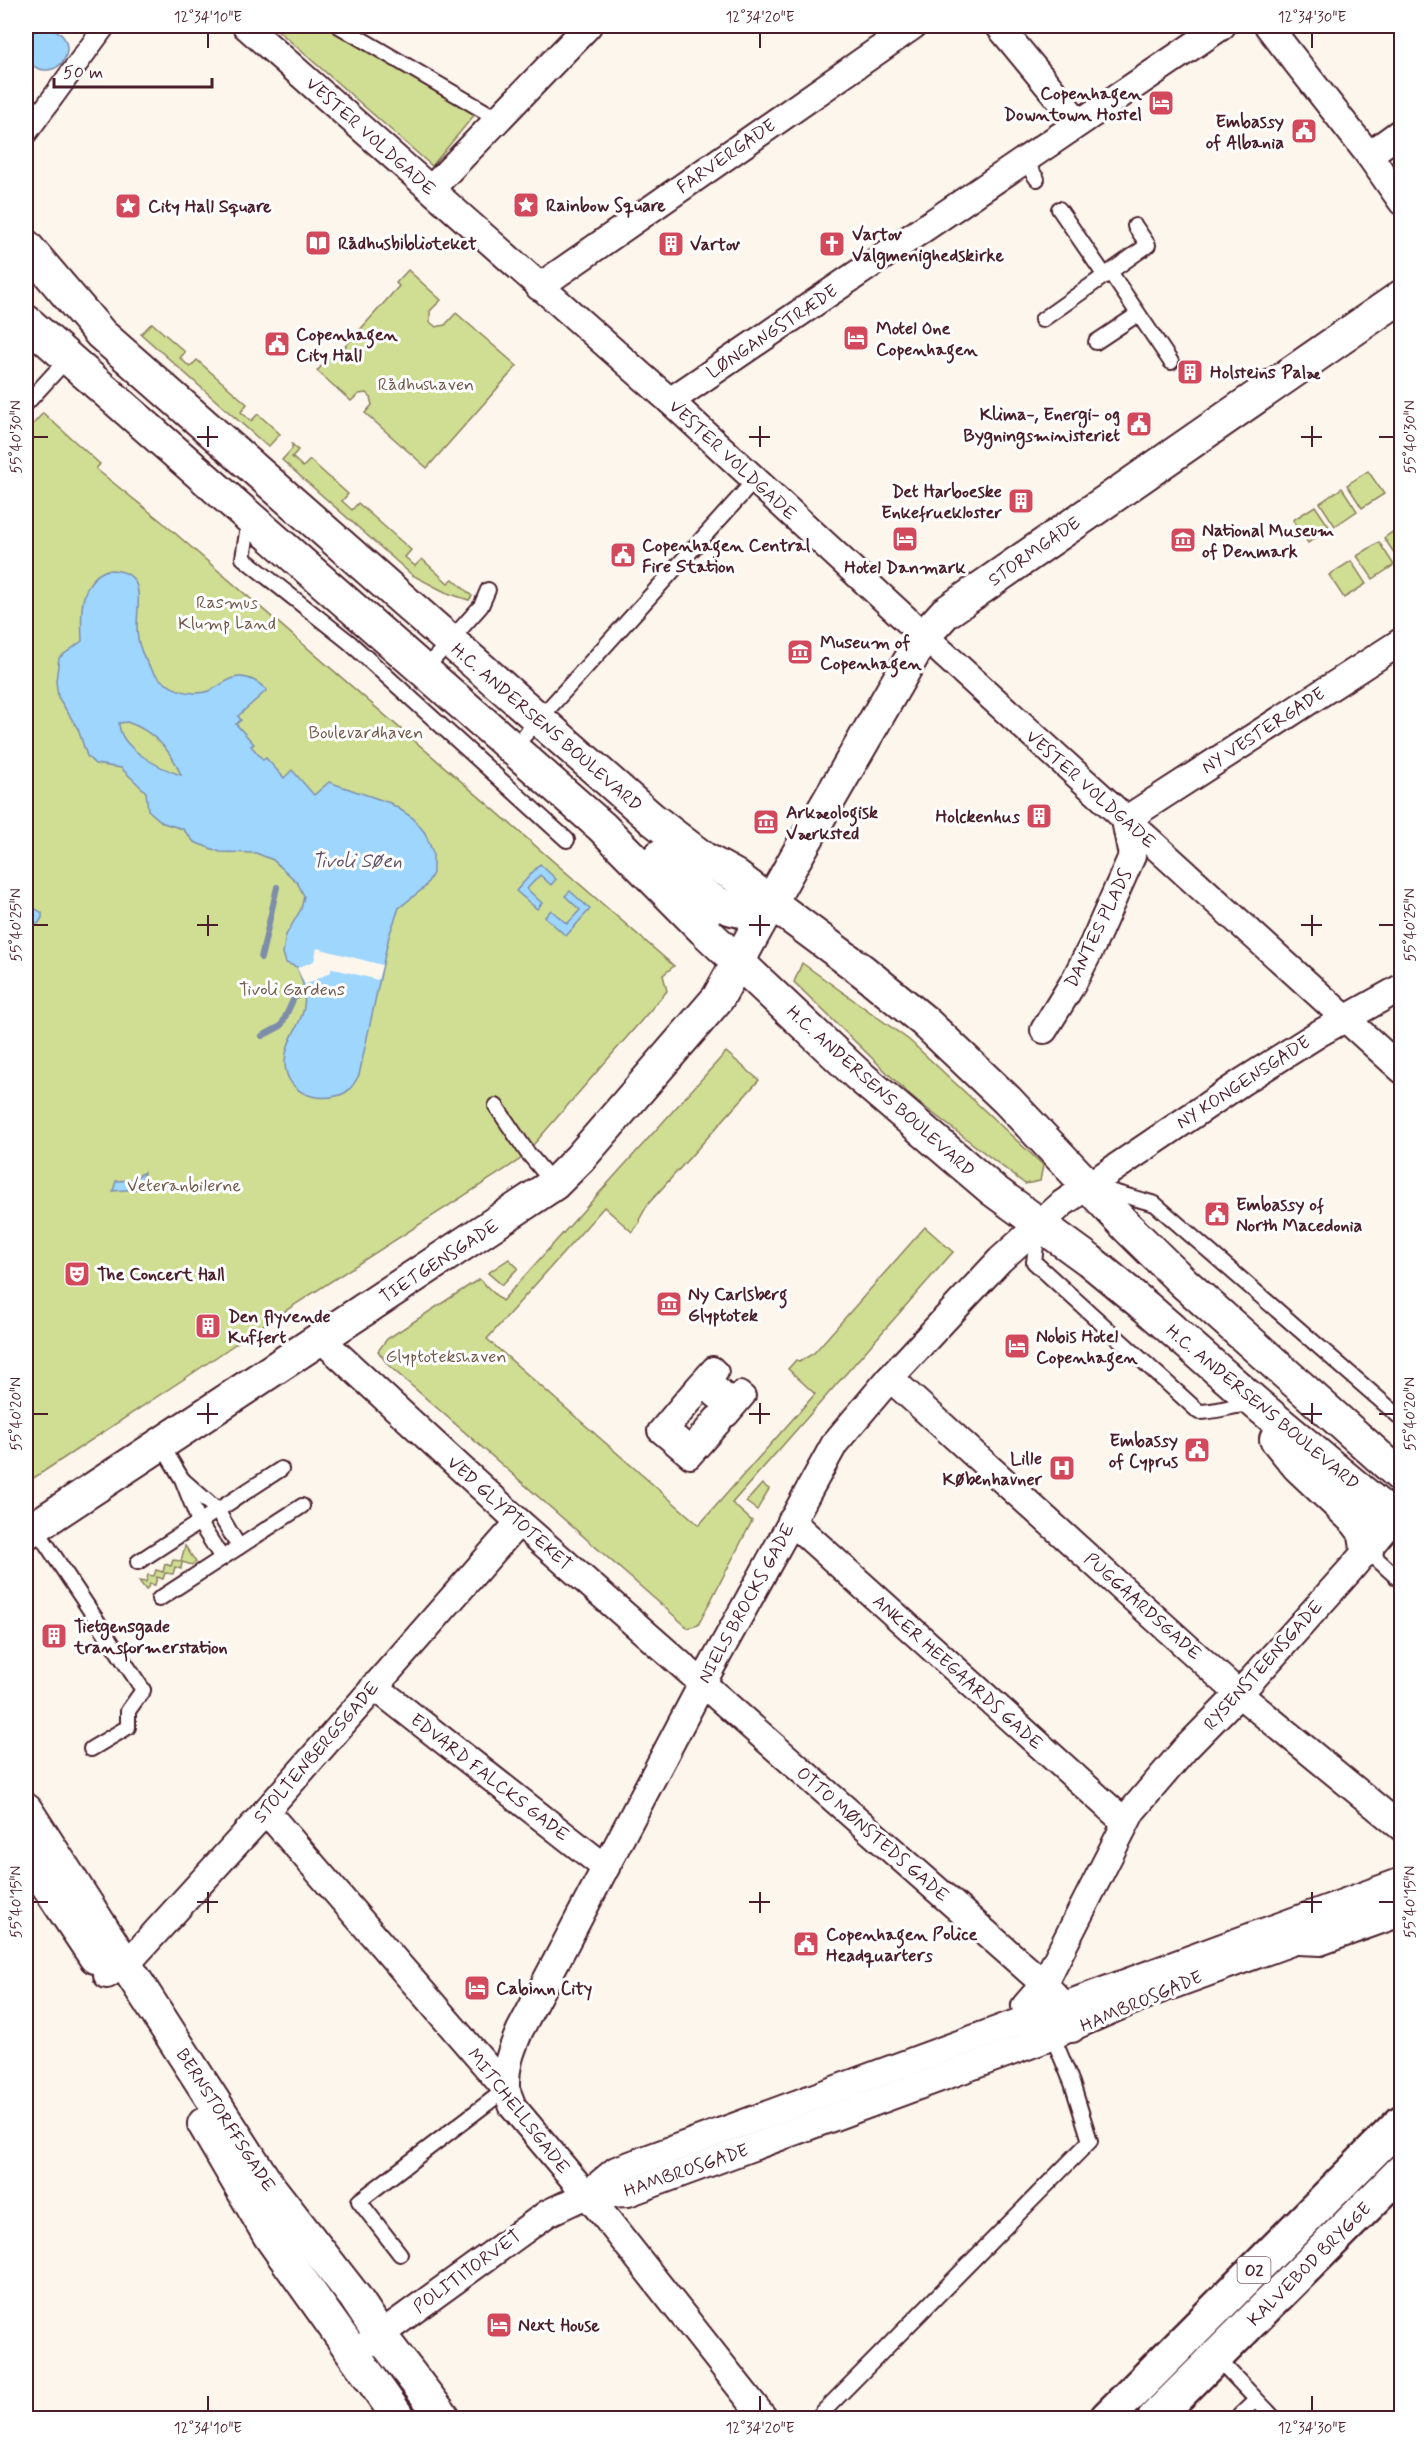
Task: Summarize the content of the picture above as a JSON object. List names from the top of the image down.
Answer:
{
  "streets": {
    "main road": ["KALVEBOD BRYGGE", "O2"],
    "street": [
      "VESTER VOLDGADE",
      "FARVERGADE",
      "LØNGANGSTRÆDE",
      "STORMGADE",
      "H.C. ANDERSENS BOULEVARD",
      "NY VESTERGADE",
      "DANTES PLADS",
      "NY KONGENSGADE",
      "TIETGENSGADE",
      "VED GLYPTOTEKET",
      "NIELS BROCKS GADE",
      "PUGGAARDSGADE",
      "RYSENSTEENSGADE",
      "ANKER HEEGAARDS GADE",
      "STOLTENBERGSGADE",
      "EDVARD FALCKS GADE",
      "OTTO MØNSTEDS GADE",
      "HAMBROSGADE",
      "MITCHELLSGADE",
      "BERNSTORFFSGADE",
      "POLITITORVET"
    ]
  },
  "crossings": [
    ["VESTER VOLDGADE", "FARVERGADE"],
    ["VESTER VOLDGADE", "LØNGANGSTRÆDE"],
    ["VESTER VOLDGADE", "STORMGADE"],
    ["VESTER VOLDGADE", "NY VESTERGADE"],
    ["VESTER VOLDGADE", "DANTES PLADS"],
    ["VESTER VOLDGADE", "NY KONGENSGADE"],
    ["STORMGADE", "H.C. ANDERSENS BOULEVARD"],
    ["STORMGADE", "TIETGENSGADE"],
    ["H.C. ANDERSENS BOULEVARD", "NY KONGENSGADE"],
    ["H.C. ANDERSENS BOULEVARD", "TIETGENSGADE"],
    ["H.C. ANDERSENS BOULEVARD", "NIELS BROCKS GADE"],
    ["H.C. ANDERSENS BOULEVARD", "RYSENSTEENSGADE"],
    ["NY VESTERGADE", "DANTES PLADS"],
    ["NY KONGENSGADE", "NIELS BROCKS GADE"],
    ["TIETGENSGADE", "VED GLYPTOTEKET"],
    ["VED GLYPTOTEKET", "NIELS BROCKS GADE"],
    ["VED GLYPTOTEKET", "STOLTENBERGSGADE"],
    ["VED GLYPTOTEKET", "OTTO MØNSTEDS GADE"],
    ["NIELS BROCKS GADE", "PUGGAARDSGADE"],
    ["NIELS BROCKS GADE", "ANKER HEEGAARDS GADE"],
    ["NIELS BROCKS GADE", "EDVARD FALCKS GADE"],
    ["NIELS BROCKS GADE", "OTTO MØNSTEDS GADE"],
    ["NIELS BROCKS GADE", "MITCHELLSGADE"],
    ["PUGGAARDSGADE", "RYSENSTEENSGADE"],
    ["RYSENSTEENSGADE", "ANKER HEEGAARDS GADE"],
    ["RYSENSTEENSGADE", "OTTO MØNSTEDS GADE"],
    ["RYSENSTEENSGADE", "HAMBROSGADE"],
    ["STOLTENBERGSGADE", "EDVARD FALCKS GADE"],
    ["STOLTENBERGSGADE", "MITCHELLSGADE"],
    ["STOLTENBERGSGADE", "BERNSTORFFSGADE"],
    ["OTTO MØNSTEDS GADE", "HAMBROSGADE"],
    ["HAMBROSGADE", "MITCHELLSGADE"],
    ["HAMBROSGADE", "POLITITORVET"],
    ["MITCHELLSGADE", "POLITITORVET"],
    ["BERNSTORFFSGADE", "POLITITORVET"]
  ],
  "water": ["Tivoli Søen"],
  "parks": [
    "Rådhushaven",
    "Rasmus Klump Land",
    "Boulevardhaven",
    "Tivoli Gardens",
    "Veteranbilerne",
    "Glyptotekshaven"
  ],
  "places": {
    "hotel": [
      "Copenhagen Downtown Hostel",
      "Motel One Copenhagen",
      "Hotel Danmark",
      "Nobis Hotel Copenhagen",
      "Cabinn City",
      "Next House"
    ],
    "public building": [
      "Embassy of Albania",
      "Copenhagen City Hall",
      "Klima-, Energi- og Bygningsministeriet",
      "Copenhagen Central Fire Station",
      "Embassy of North Macedonia",
      "Embassy of Cyprus",
      "Copenhagen Police Headquarters"
    ],
    "place": ["Rainbow Square", "City Hall Square"],
    "library": ["Rådhusbiblioteket"],
    "building": [
      "Vartov",
      "Holsteins Palæ",
      "Det Harboeske Enkefruekloster",
      "Holckenhus",
      "Den flyvende Kuffert",
      "Tietgensgade transformerstation"
    ],
    "church": ["Vartov Valgmenighedskirke"],
    "museum": [
      "National Museum of Denmark",
      "Museum of Copenhagen",
      "Arkæologisk Værksted",
      "Ny Carlsberg Glyptotek"
    ],
    "theatre": ["The Concert Hall"],
    "hospital": ["Lille Københavner"]
  },
  "scale_bar": "50 m",
  "coordinates": [
    "12°34'10\"E",
    "12°34'20\"E",
    "12°34'30\"E",
    "55°40'30\"N",
    "55°40'25\"N",
    "55°40'20\"N",
    "55°40'15\"N"
  ]
}
